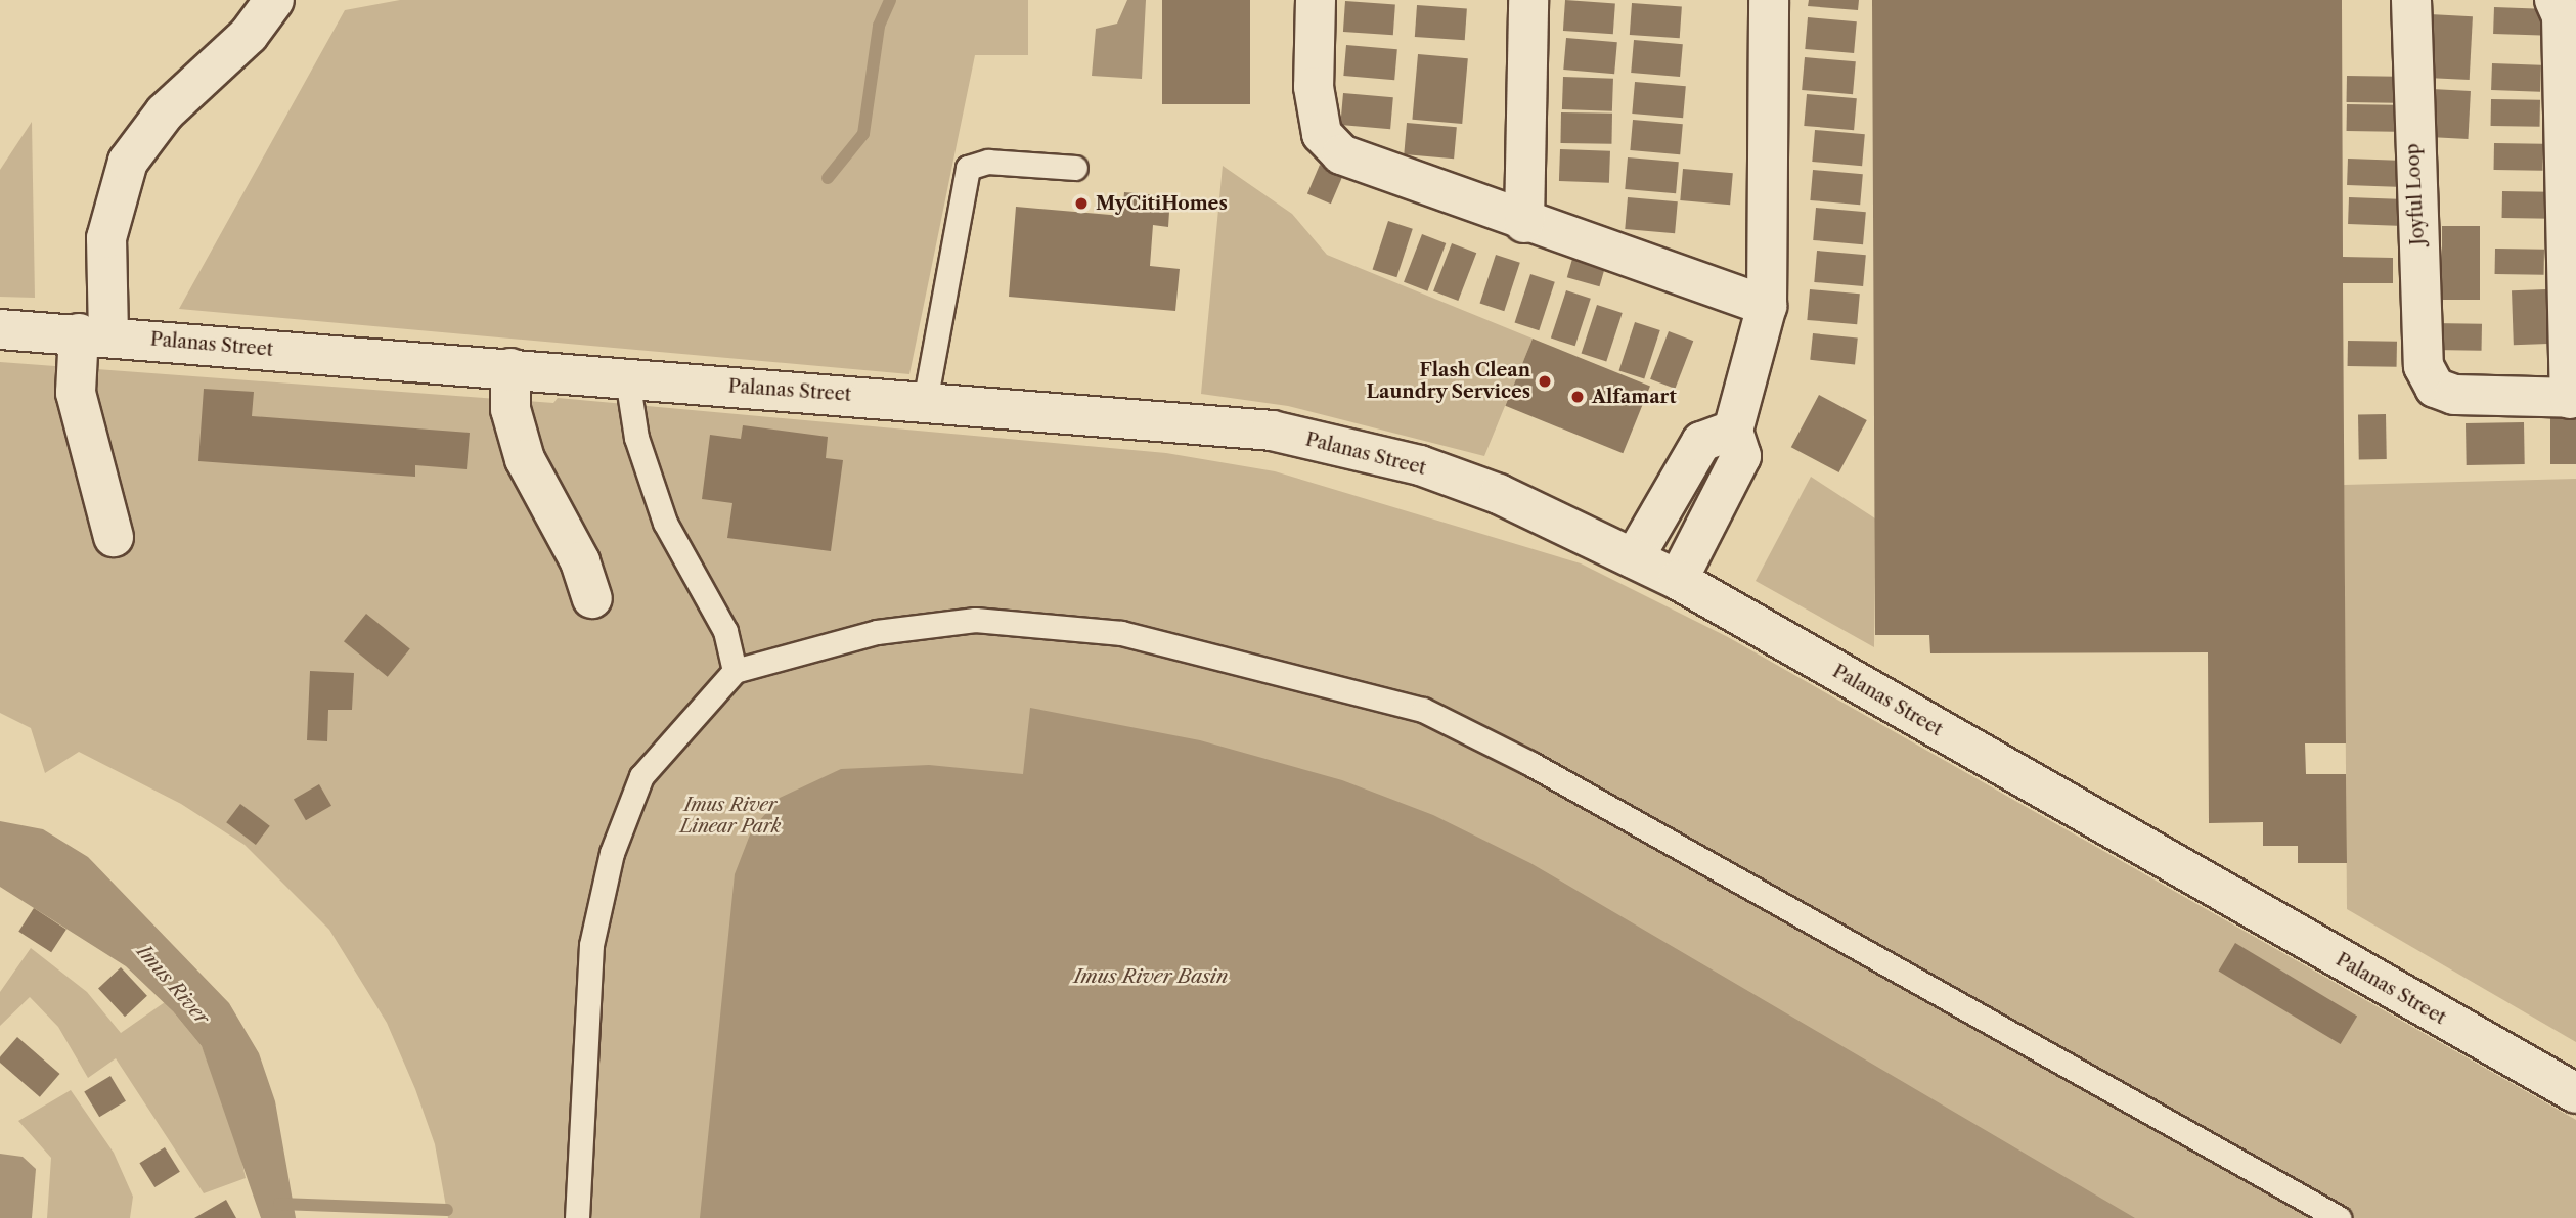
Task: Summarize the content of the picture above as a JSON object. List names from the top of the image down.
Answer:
{
  "streets": {
    "street": ["Joyful Loop", "Palanas Street"]
  },
  "water": ["Imus River Basin", "Imus River"],
  "parks": ["Imus River Linear Park"],
  "places": ["MyCitiHomes", "Flash Clean Laundry Services", "Alfamart"]
}
